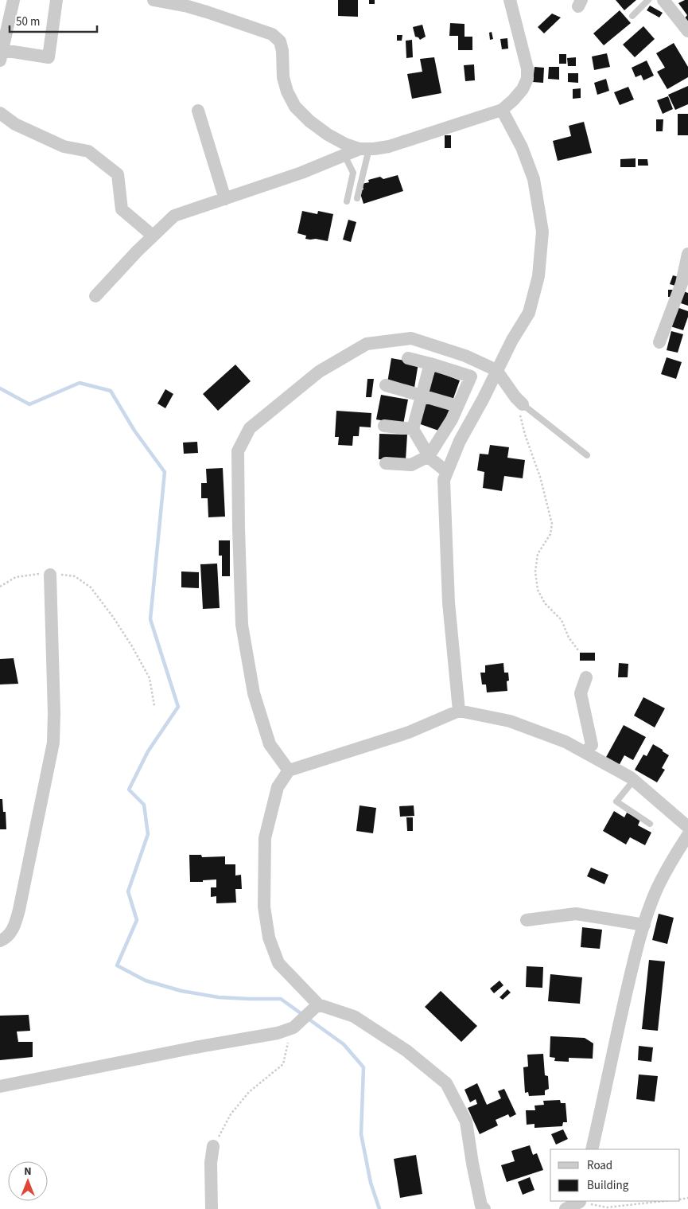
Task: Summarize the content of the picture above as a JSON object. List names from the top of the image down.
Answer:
{
  "legend": ["Road", "Building"],
  "scale_bar": "50 m",
  "north": "top"
}
